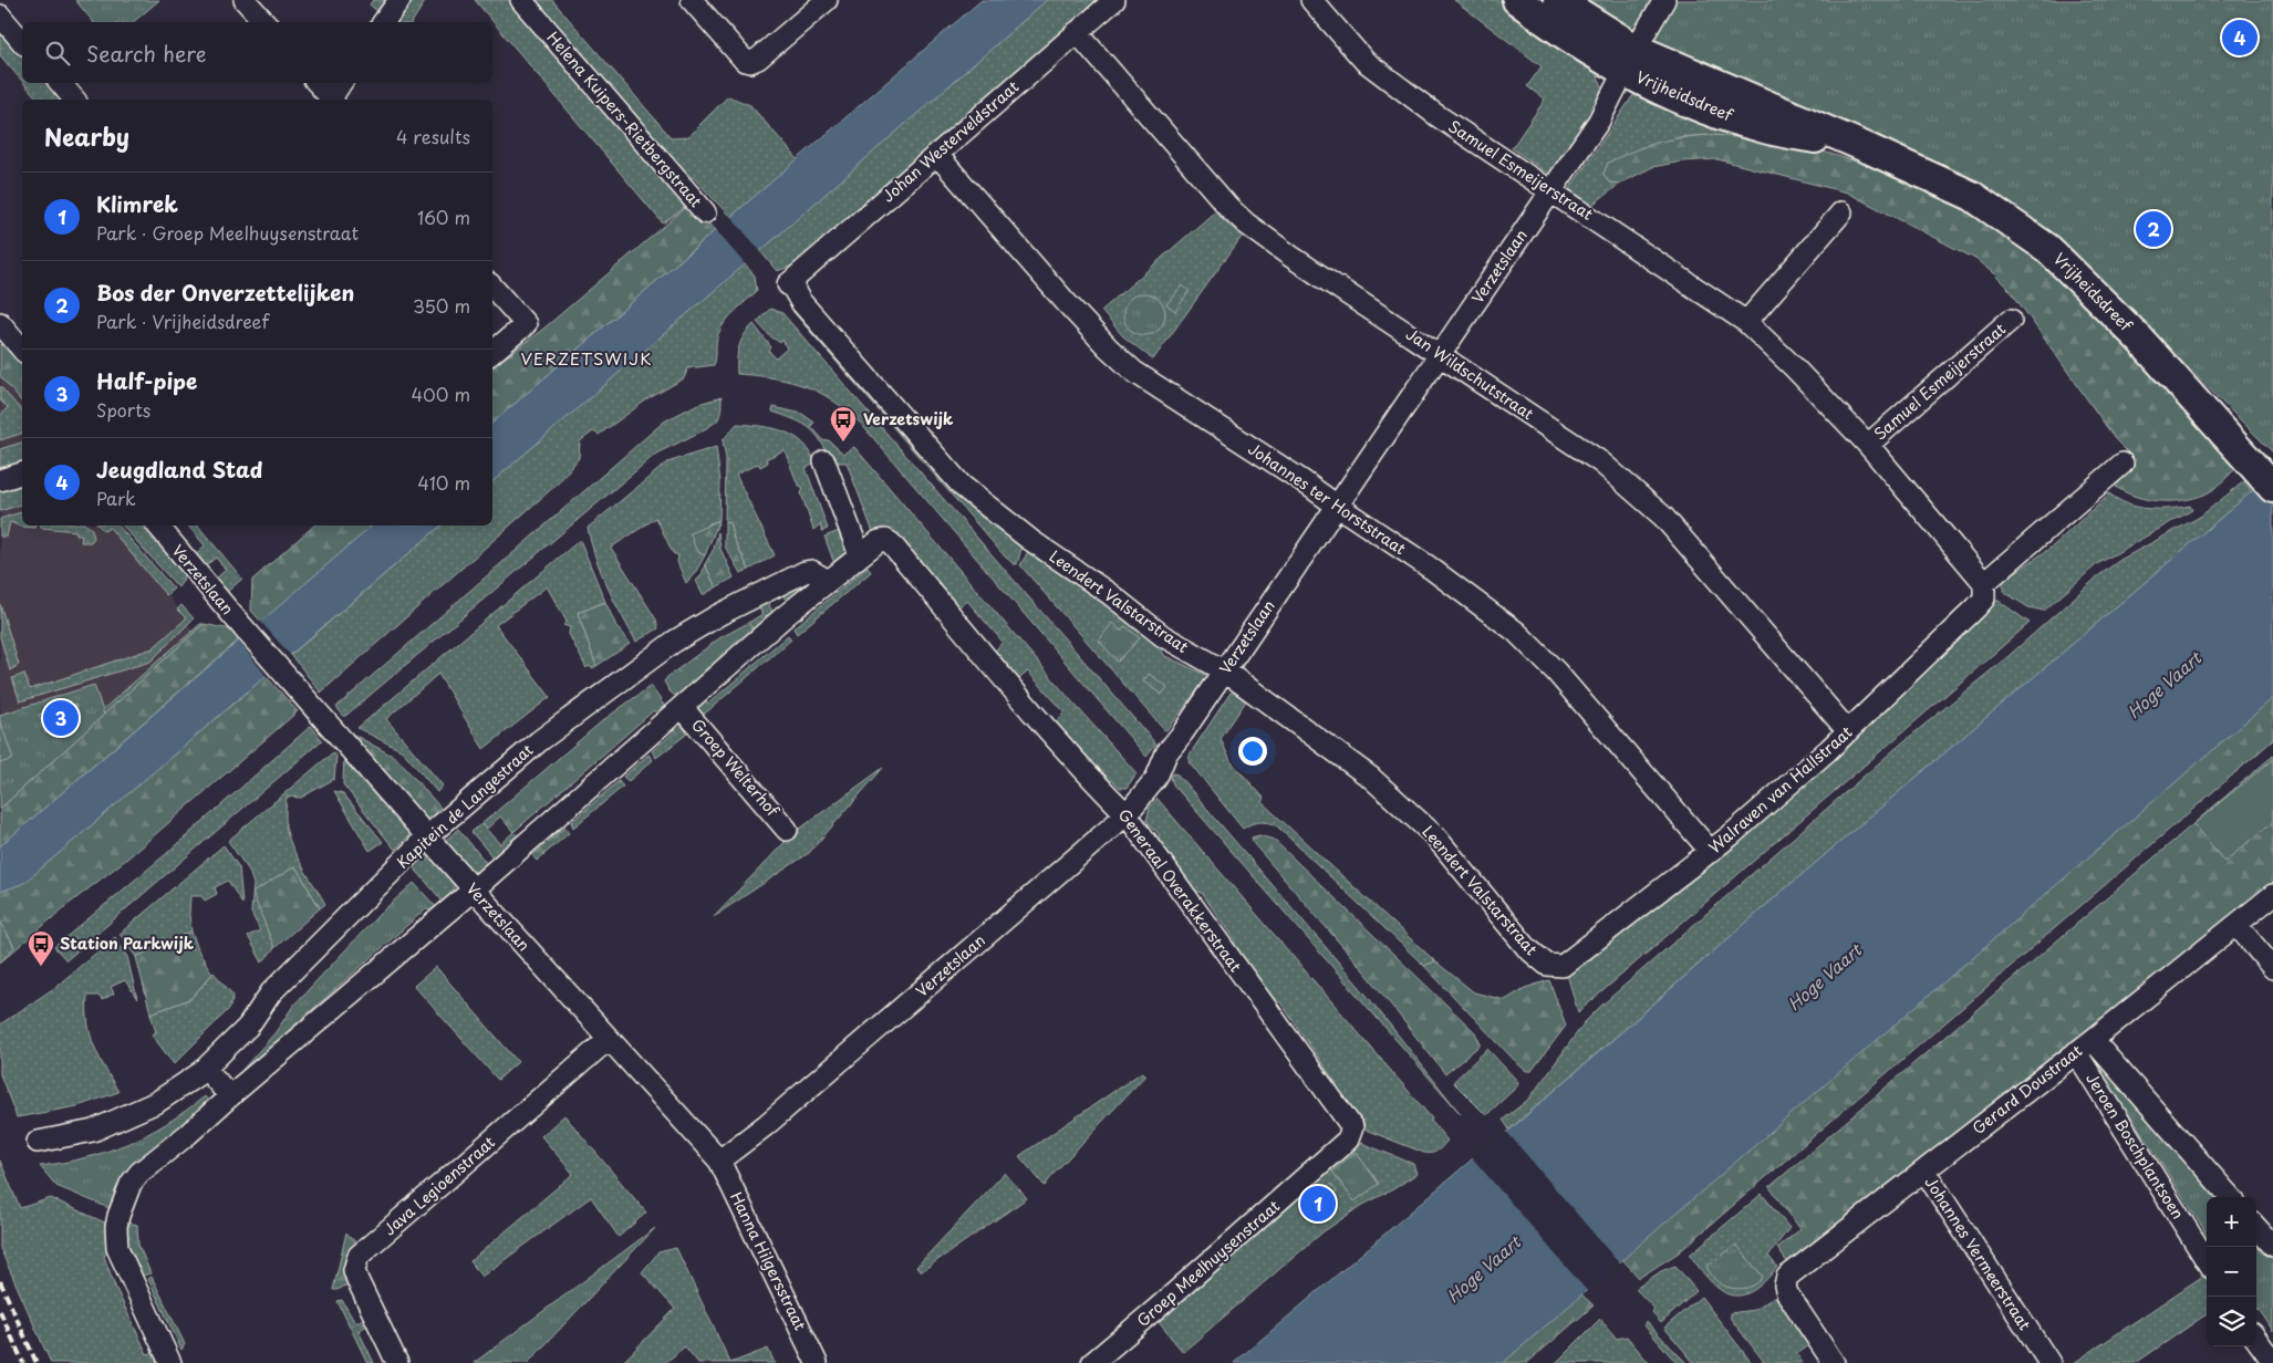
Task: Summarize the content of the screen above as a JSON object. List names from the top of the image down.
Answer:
{
  "streets": {
    "main road": ["Vrijheidsdreef"],
    "street": [
      "Helena Kuipers-Rietbergstraat",
      "Johan Westerveldstraat",
      "Samuel Esmeijerstraat",
      "Verzetslaan",
      "Jan Wildschutstraat",
      "Johannes ter Horststraat",
      "Leendert Valstarstraat",
      "Groep Welterhof",
      "Walraven van Hallstraat",
      "Kapitein de Langestraat",
      "Generaal Overakkerstraat",
      "Gerard Doustraat",
      "Jeroen Boschplantsoen",
      "Java Legioenstraat",
      "Johannes Vermeerstraat",
      "Hanna Hilgersstraat",
      "Groep Meelhuysenstraat"
    ]
  },
  "crossings": [
    ["Vrijheidsdreef", "Verzetslaan"],
    ["Johan Westerveldstraat", "Jan Wildschutstraat"],
    ["Johan Westerveldstraat", "Johannes ter Horststraat"],
    ["Johan Westerveldstraat", "Leendert Valstarstraat"],
    ["Samuel Esmeijerstraat", "Verzetslaan"],
    ["Samuel Esmeijerstraat", "Walraven van Hallstraat"],
    ["Verzetslaan", "Jan Wildschutstraat"],
    ["Verzetslaan", "Johannes ter Horststraat"],
    ["Verzetslaan", "Leendert Valstarstraat"],
    ["Verzetslaan", "Kapitein de Langestraat"],
    ["Verzetslaan", "Generaal Overakkerstraat"],
    ["Verzetslaan", "Java Legioenstraat"],
    ["Verzetslaan", "Hanna Hilgersstraat"],
    ["Jan Wildschutstraat", "Walraven van Hallstraat"],
    ["Johannes ter Horststraat", "Walraven van Hallstraat"],
    ["Leendert Valstarstraat", "Walraven van Hallstraat"],
    ["Generaal Overakkerstraat", "Groep Meelhuysenstraat"],
    ["Gerard Doustraat", "Jeroen Boschplantsoen"],
    ["Gerard Doustraat", "Johannes Vermeerstraat"]
  ],
  "districts": ["VERZETSWIJK"],
  "water": ["Hoge Vaart"],
  "places": {
    "bus stop": ["Verzetswijk", "Station Parkwijk"]
  },
  "page": {
    "pins": [
      "4",
      "2",
      "3",
      "1"
    ],
    "search": "Search here",
    "heading": ["Nearby", "4 results"],
    "list": [
      {
        "mark": "1",
        "name": "Klimrek",
        "note": "Park · Groep Meelhuysenstraat",
        "value": "160 m"
      },
      {
        "mark": "2",
        "name": "Bos der Onverzettelijken",
        "note": "Park · Vrijheidsdreef",
        "value": "350 m"
      },
      {
        "mark": "3",
        "name": "Half-pipe",
        "note": "Sports",
        "value": "400 m"
      },
      {
        "mark": "4",
        "name": "Jeugdland Stad",
        "note": "Park",
        "value": "410 m"
      }
    ],
    "map_buttons": ["+", "−"]
  }
}
